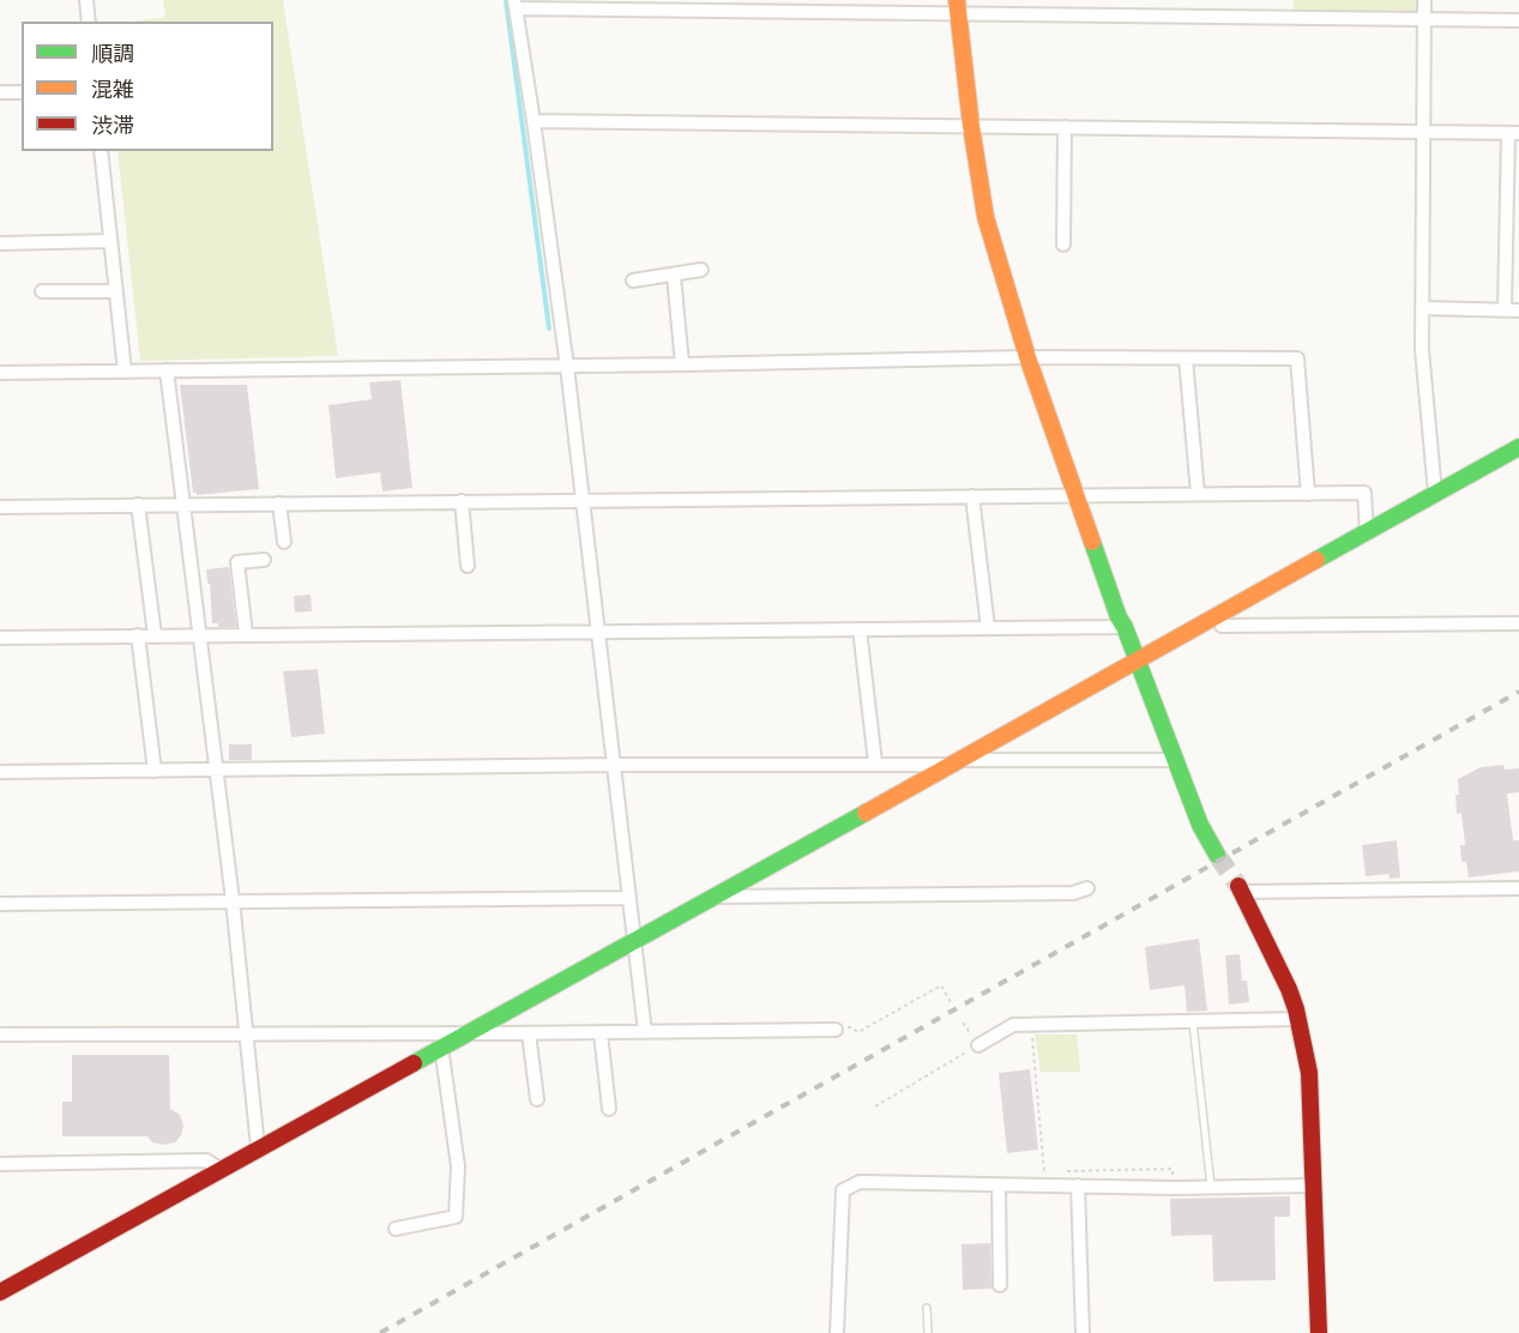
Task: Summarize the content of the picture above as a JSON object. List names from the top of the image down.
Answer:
{
  "legend": ["順調", "混雑", "渋滞"]
}
